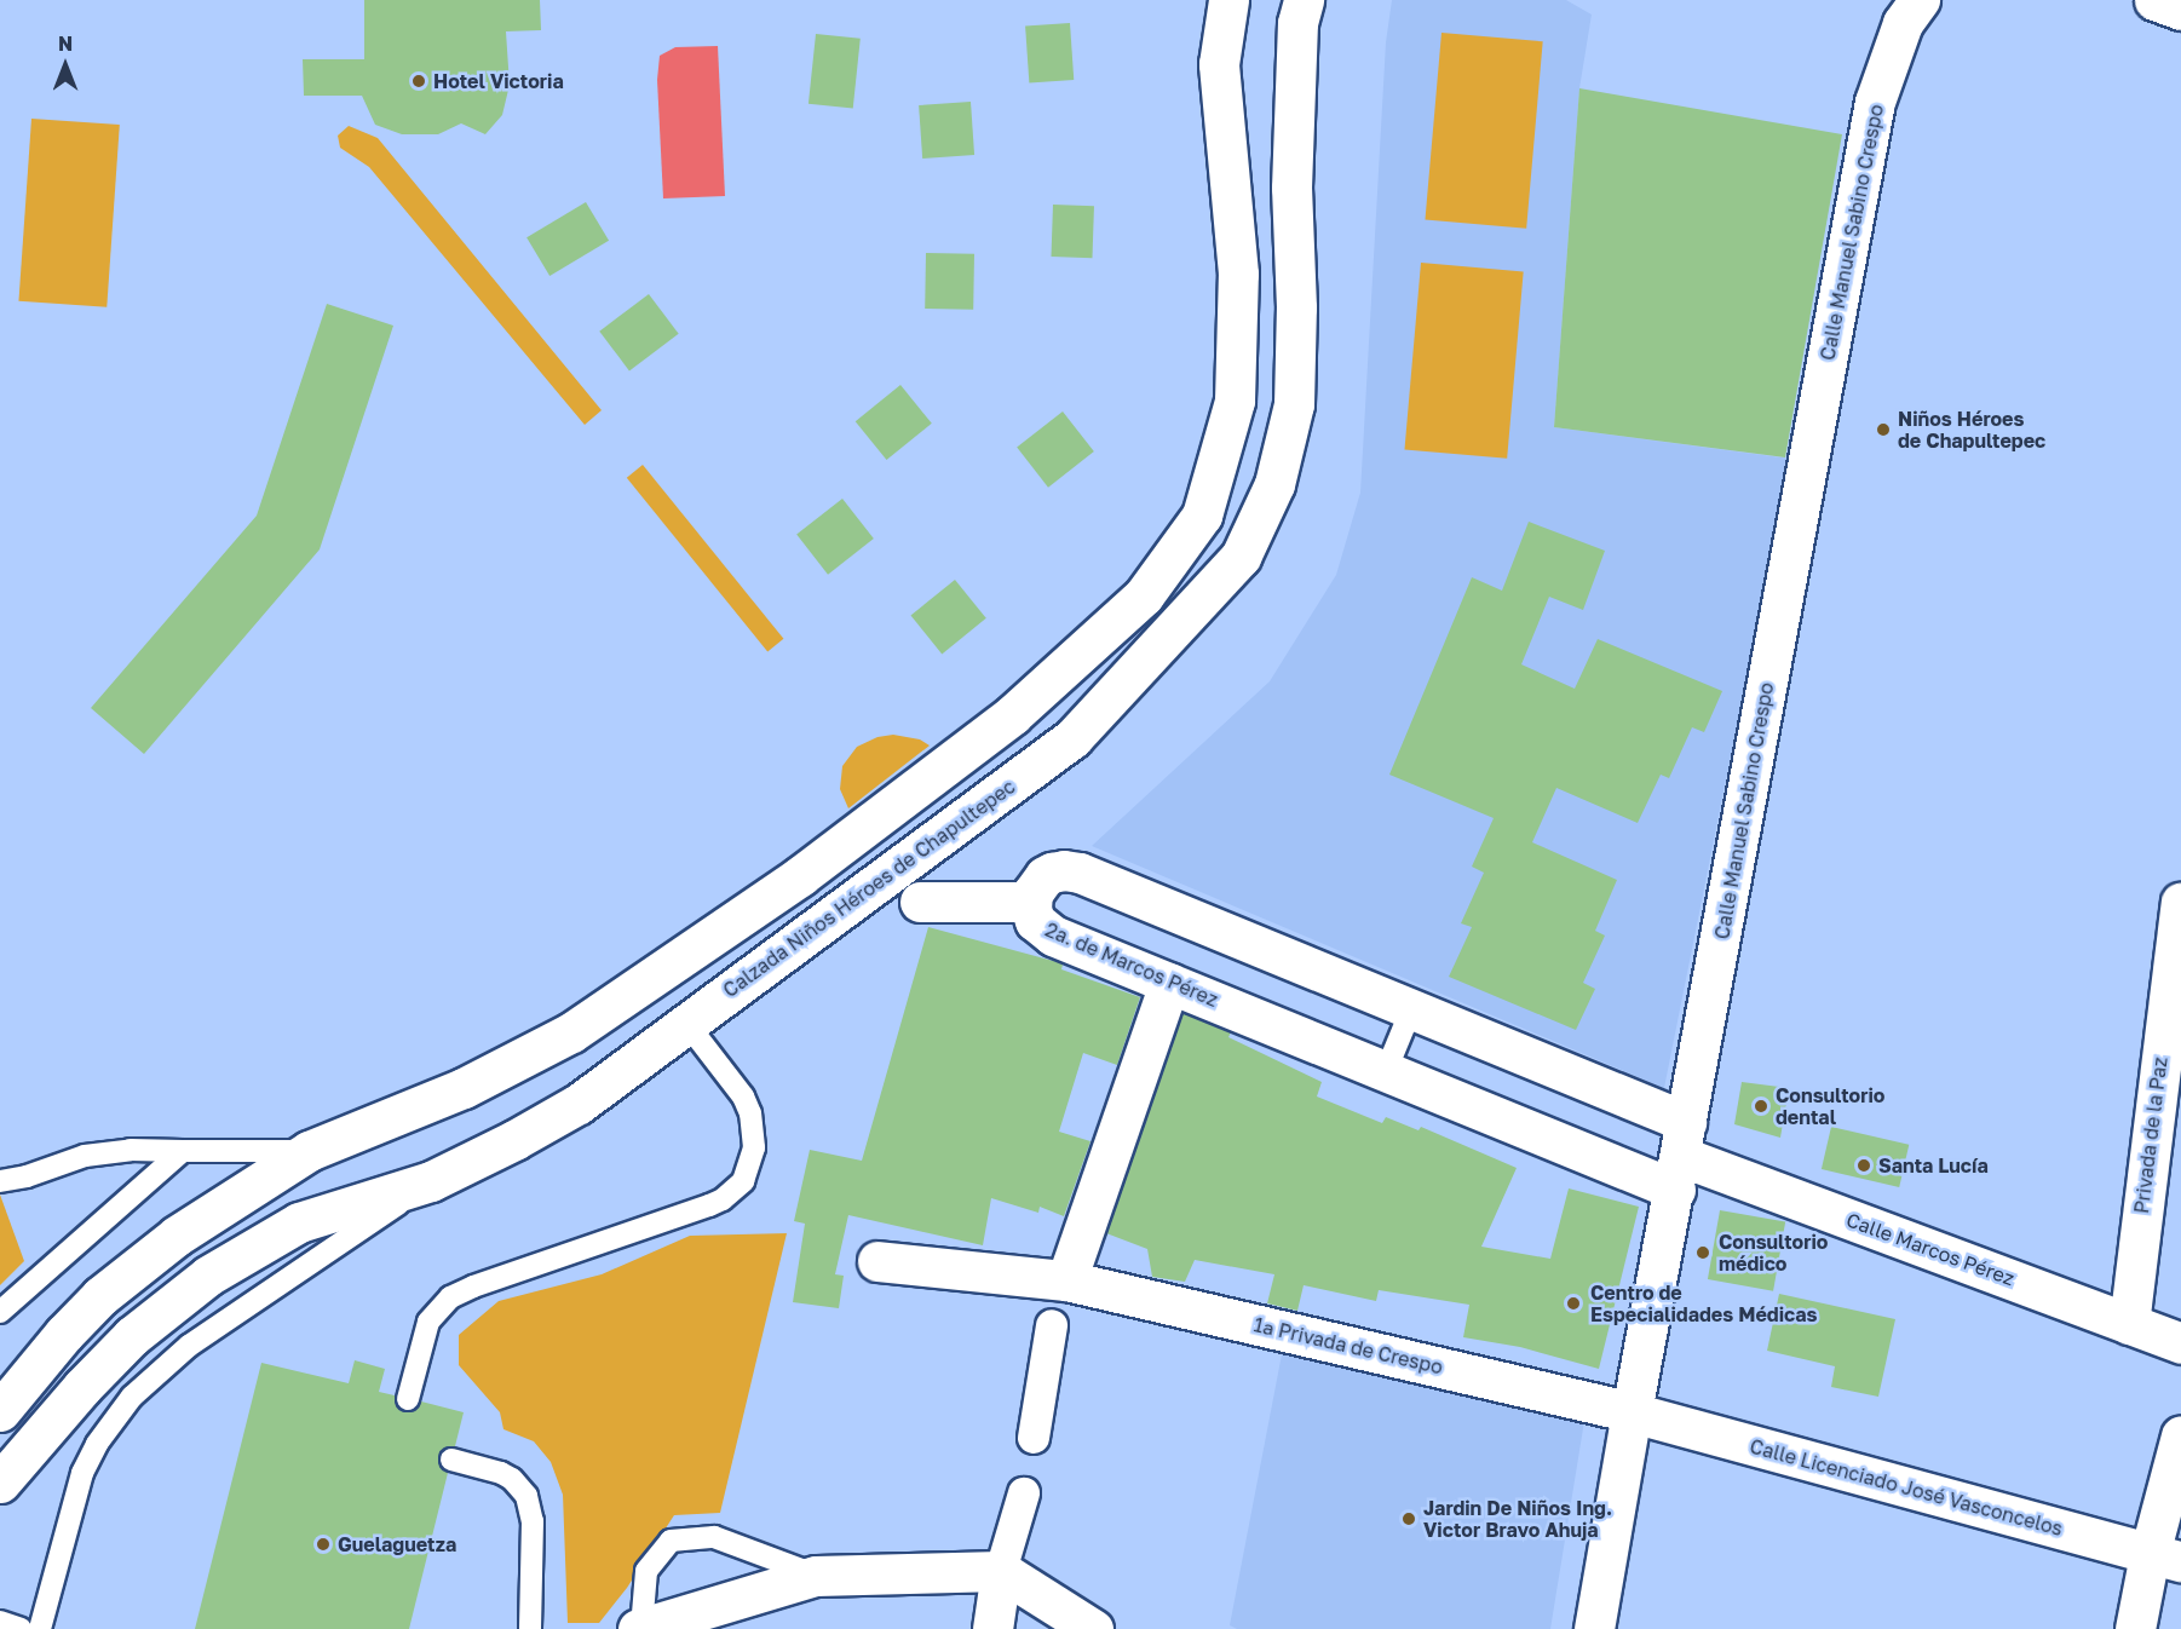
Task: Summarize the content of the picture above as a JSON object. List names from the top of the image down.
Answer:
{
  "streets": {
    "street": [
      "Calle Manuel Sabino Crespo",
      "Calzada Niños Héroes de Chapultepec",
      "2a. de Marcos Pérez",
      "Privada de la Paz",
      "Calle Marcos Pérez",
      "1ª Privada de Crespo",
      "Calle Licenciado José Vasconcelos"
    ]
  },
  "crossings": [
    ["Calle Manuel Sabino Crespo", "2a. de Marcos Pérez"],
    ["Calle Manuel Sabino Crespo", "Calle Marcos Pérez"],
    ["Calle Manuel Sabino Crespo", "1ª Privada de Crespo"],
    ["Calle Manuel Sabino Crespo", "Calle Licenciado José Vasconcelos"],
    ["2a. de Marcos Pérez", "Calle Marcos Pérez"],
    ["Privada de la Paz", "Calle Marcos Pérez"],
    ["1ª Privada de Crespo", "Calle Licenciado José Vasconcelos"]
  ],
  "places": [
    "Hotel Victoria",
    "Niños Héroes de Chapultepec",
    "Consultorio dental",
    "Santa Lucía",
    "Consultorio médico",
    "Centro de Especialidades Médicas",
    "Jardin De Niños Ing. Victor Bravo Ahuja",
    "Guelaguetza"
  ],
  "north": "top"
}
